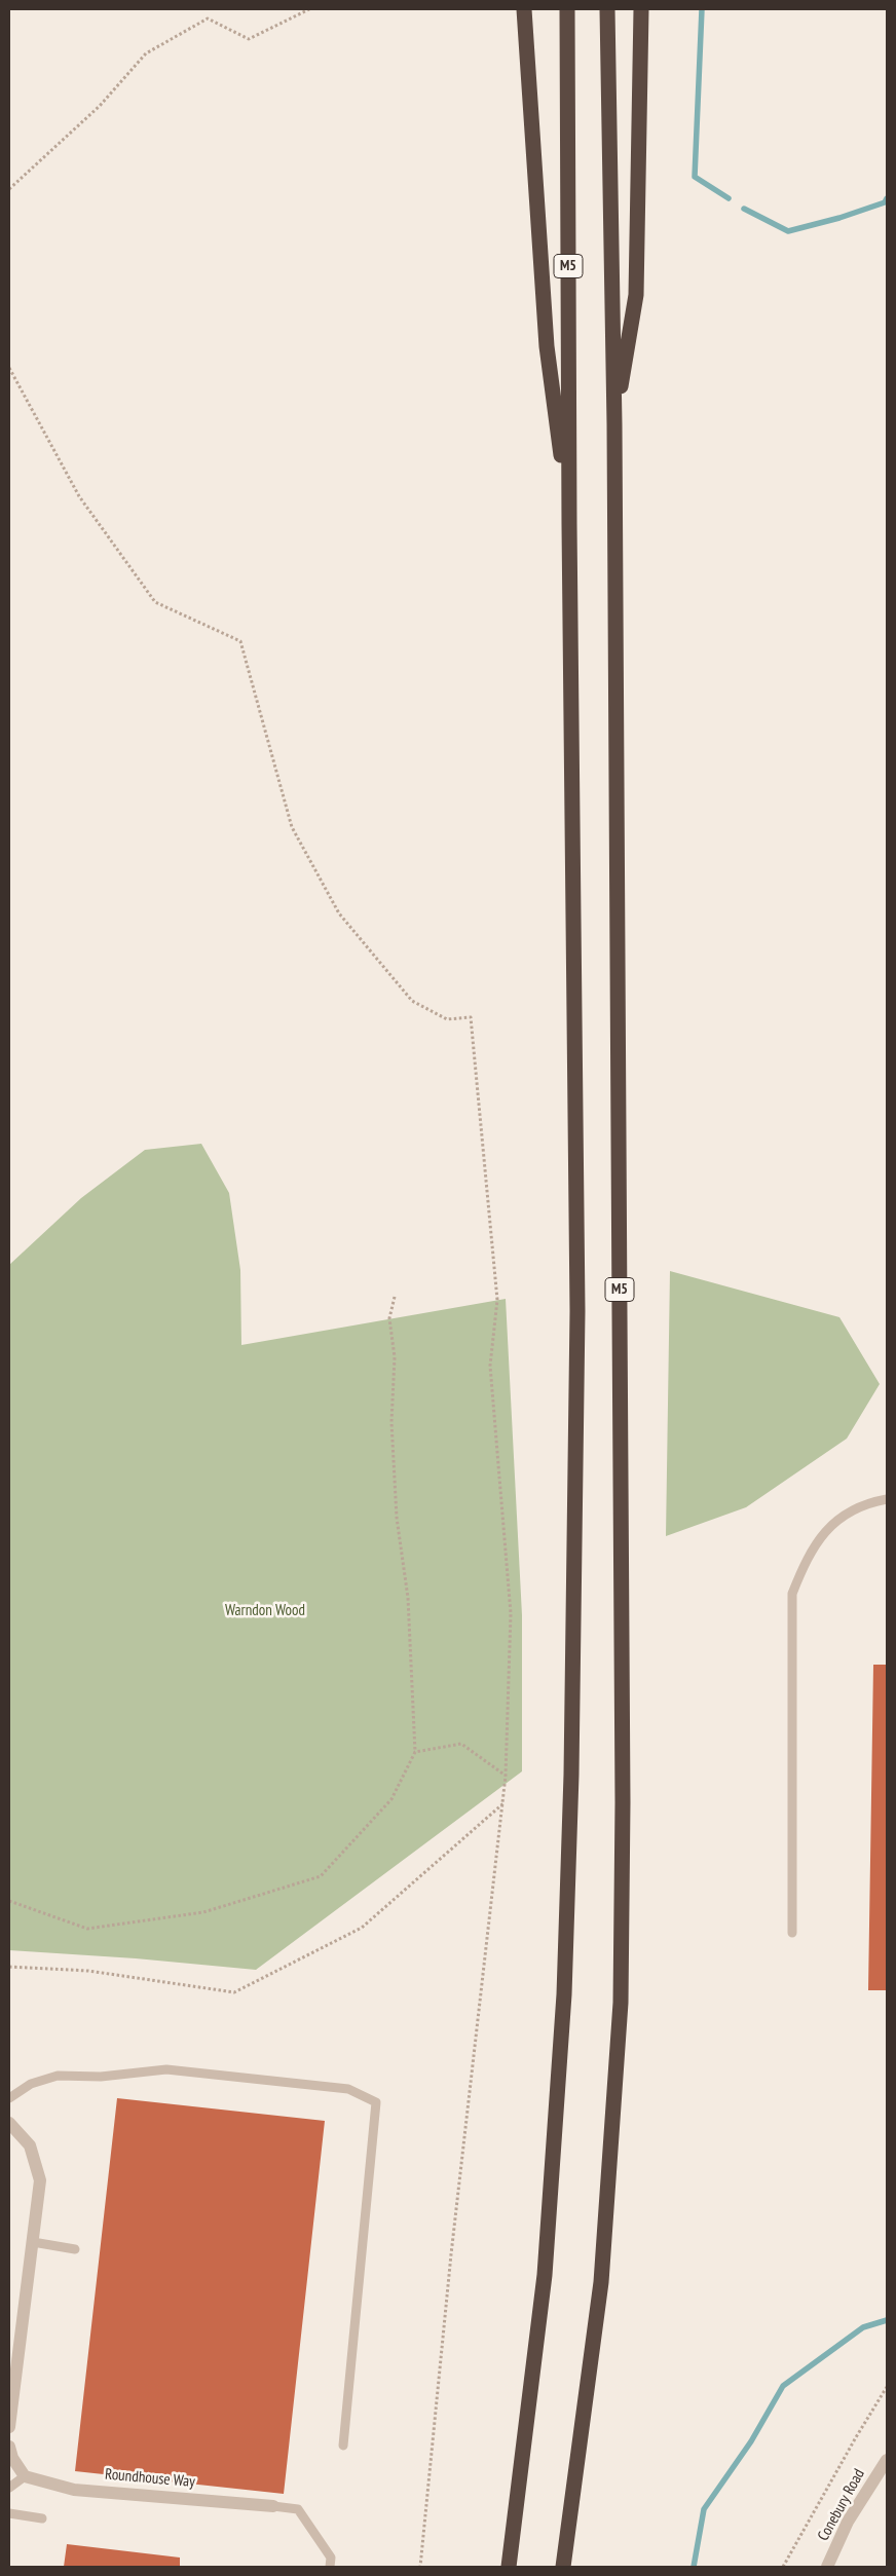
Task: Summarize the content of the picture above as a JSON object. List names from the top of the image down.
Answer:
{
  "streets": {
    "highway": ["M5"],
    "street": ["Roundhouse Way", "Conebury Road"]
  },
  "parks": ["Warndon Wood"]
}
